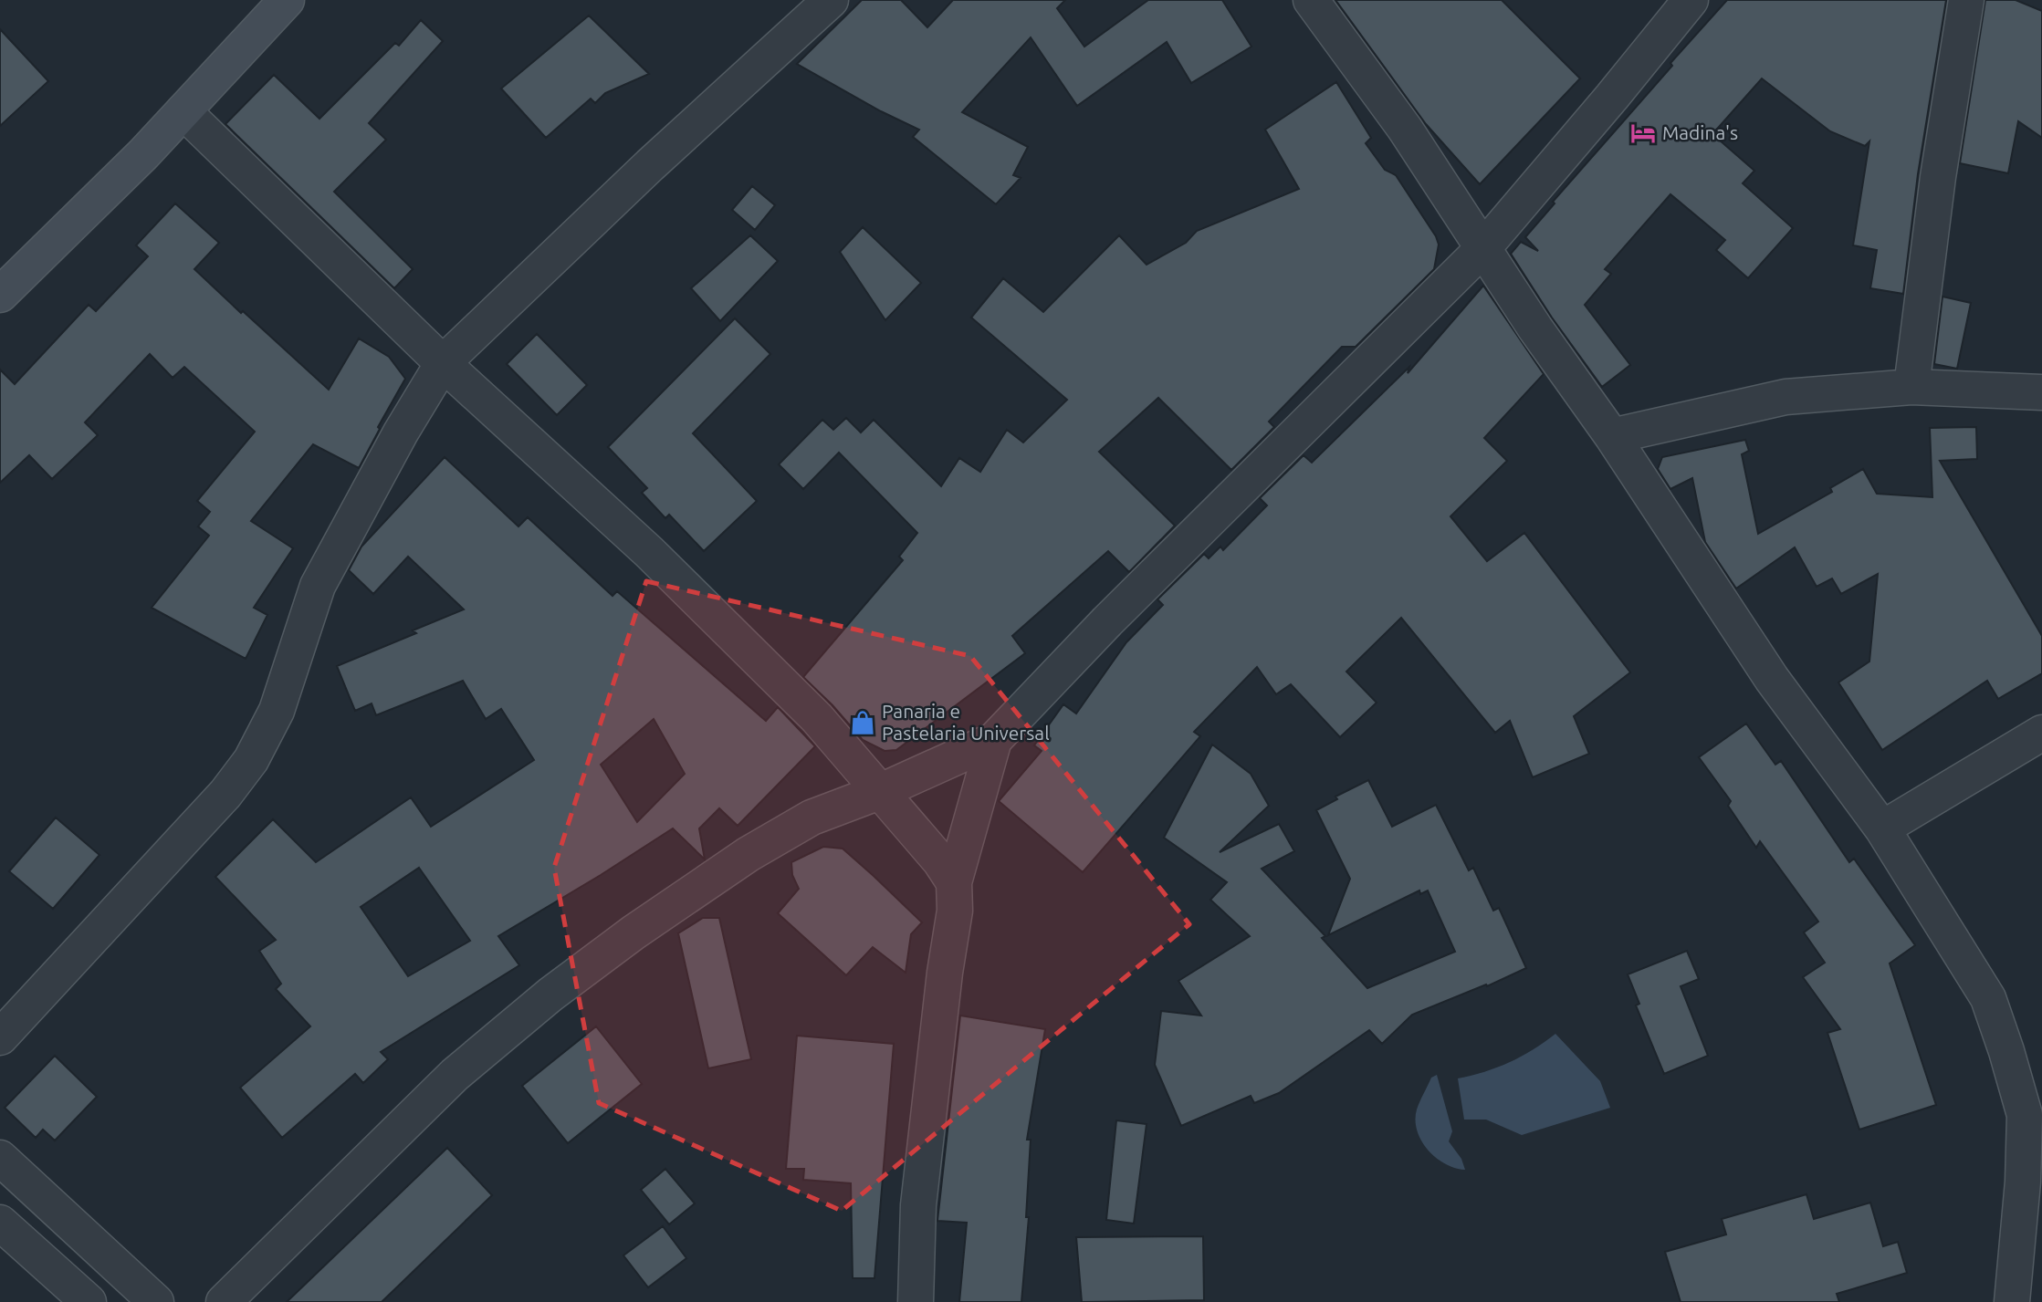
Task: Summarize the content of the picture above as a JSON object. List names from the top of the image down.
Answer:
{
  "places": {
    "hotel": ["Madina's"],
    "shop": ["Panaria e Pastelaria Universal"]
  }
}
